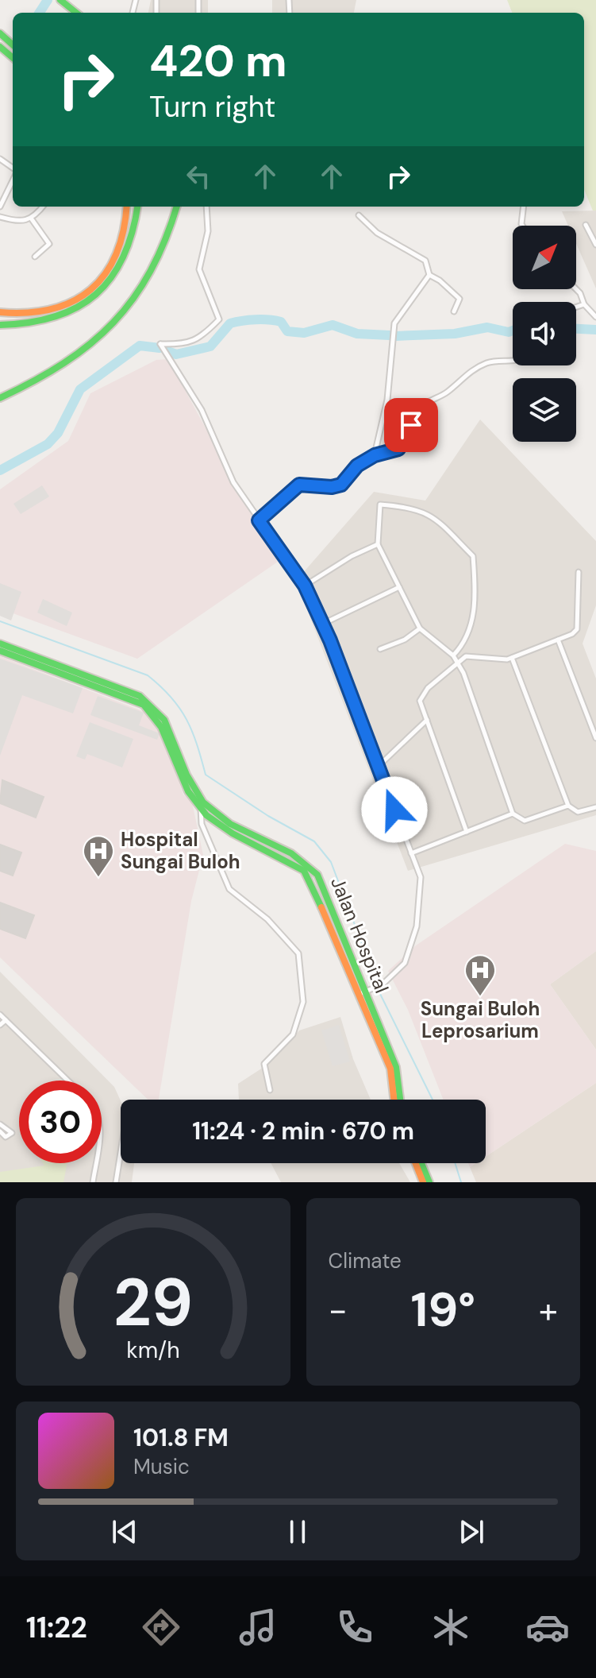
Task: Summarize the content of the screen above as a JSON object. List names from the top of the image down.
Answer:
{
  "streets": {
    "main road": ["Jalan Hospital"]
  },
  "places": {
    "hospital": ["Hospital Sungai Buloh", "Sungai Buloh Leprosarium"]
  },
  "north": "top right",
  "page": {
    "turn": ["420 m", "Turn right"],
    "limit": "30",
    "trip": "11:24 · 2 min · 670 m",
    "tile": "Climate",
    "heat": ["−", "19°", "+"],
    "song": ["101.8 FM", "Music"],
    "tabs": "11:22",
    "gauge": ["29", "km/h"]
  }
}
